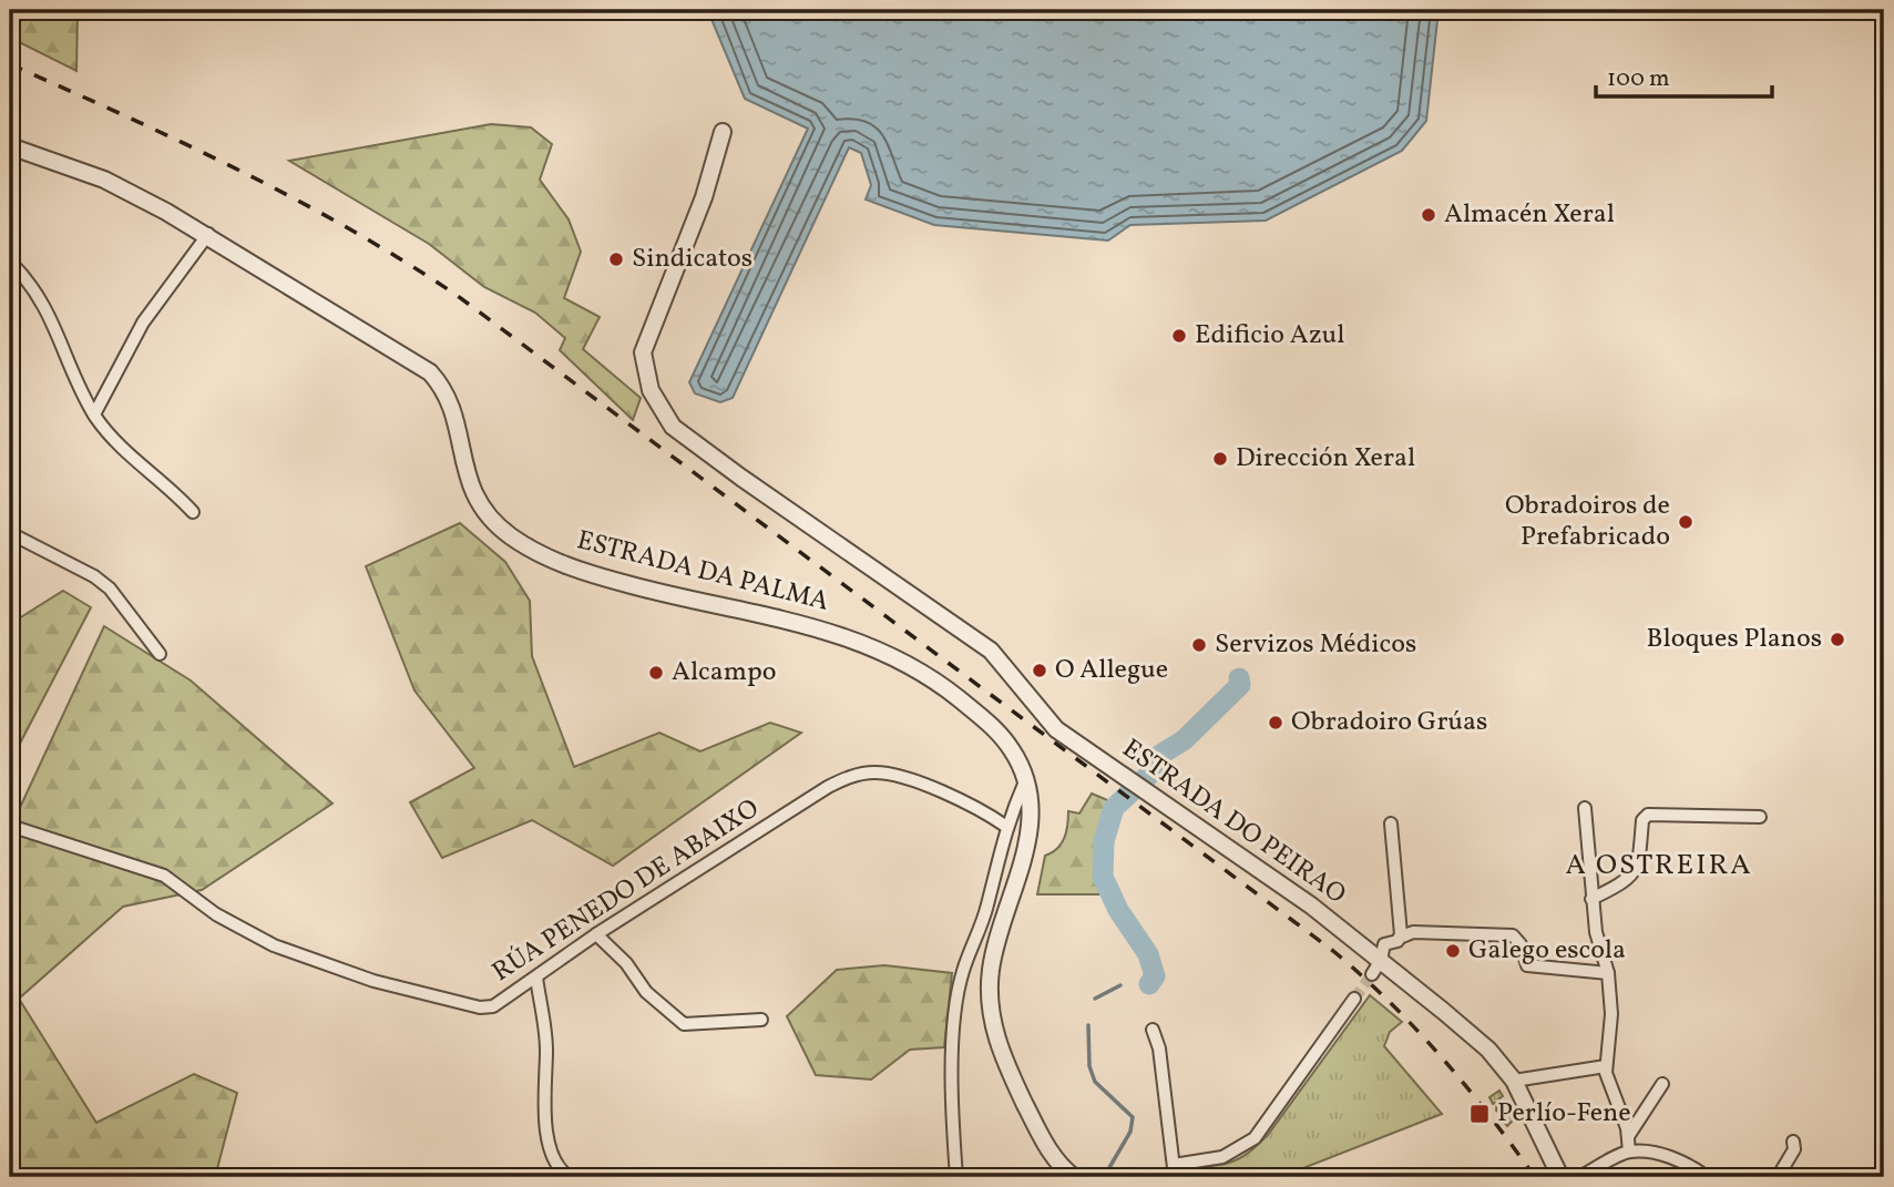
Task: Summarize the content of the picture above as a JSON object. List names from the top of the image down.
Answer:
{
  "streets": {
    "street": ["ESTRADA DA PALMA", "ESTRADA DO PEIRAO", "RÚA PENEDO DE ABAIXO"]
  },
  "districts": ["A OSTREIRA"],
  "places": {
    "other": [
      "Almacén Xeral",
      "Sindicatos",
      "Edificio Azul",
      "Dirección Xeral",
      "Obradoiros de Prefabricado",
      "Bloques Planos",
      "Servizos Médicos",
      "O Allegue",
      "Alcampo",
      "Obradoiro Grúas",
      "Galego escola"
    ],
    "transit": ["Perlío-Fene"]
  },
  "scale_bar": "100 m"
}
